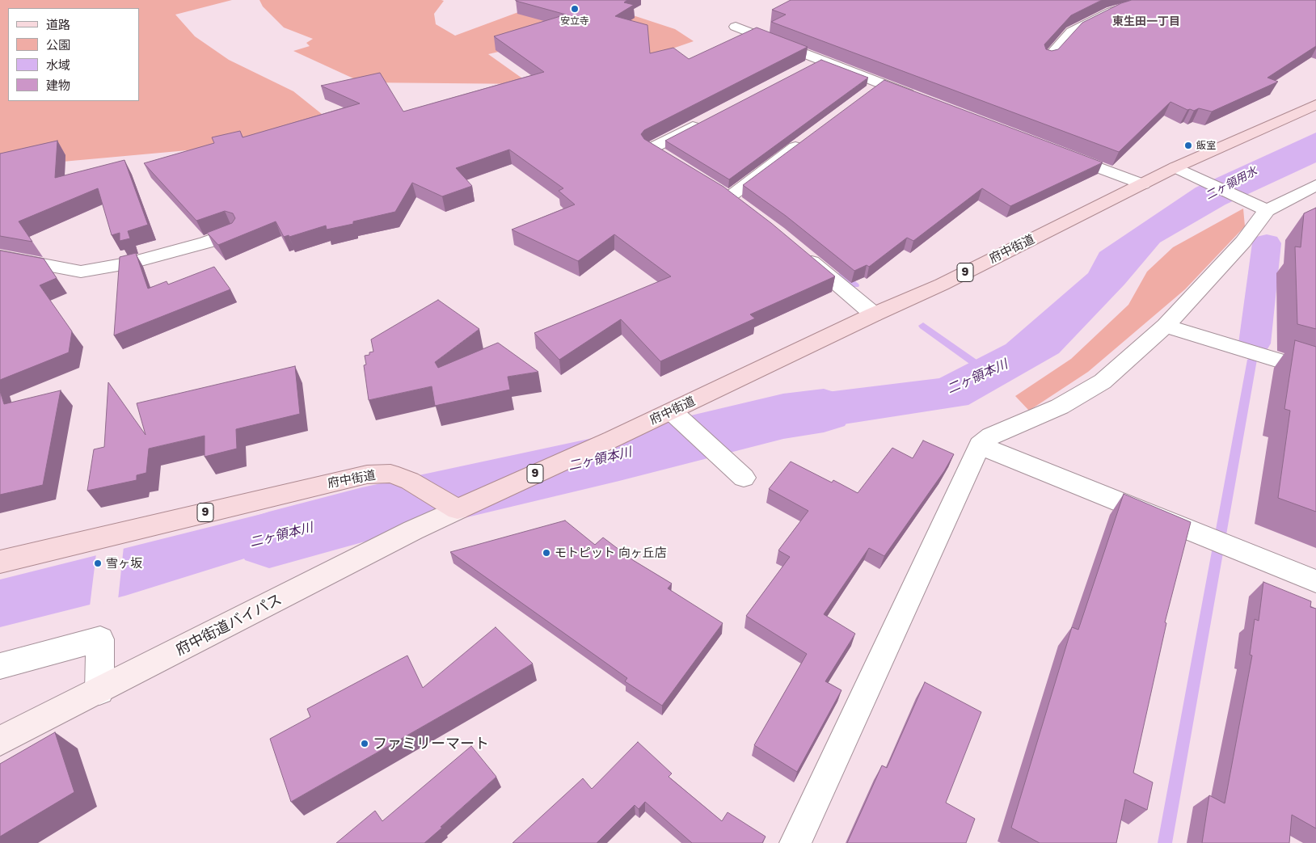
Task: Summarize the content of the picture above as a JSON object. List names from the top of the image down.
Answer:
{
  "streets": {
    "main road": ["府中街道", "9"],
    "street": ["府中街道バイパス"]
  },
  "crossings": [
    ["府中街道", "府中街道バイパス"]
  ],
  "districts": ["東生田一丁目"],
  "water": ["二ヶ領用水", "二ヶ領本川"],
  "places": [
    "安立寺",
    "飯室",
    "モトピット 向ヶ丘店",
    "雪ヶ坂",
    "ファミリーマート"
  ],
  "legend": [
    "道路",
    "公園",
    "水域",
    "建物"
  ]
}
